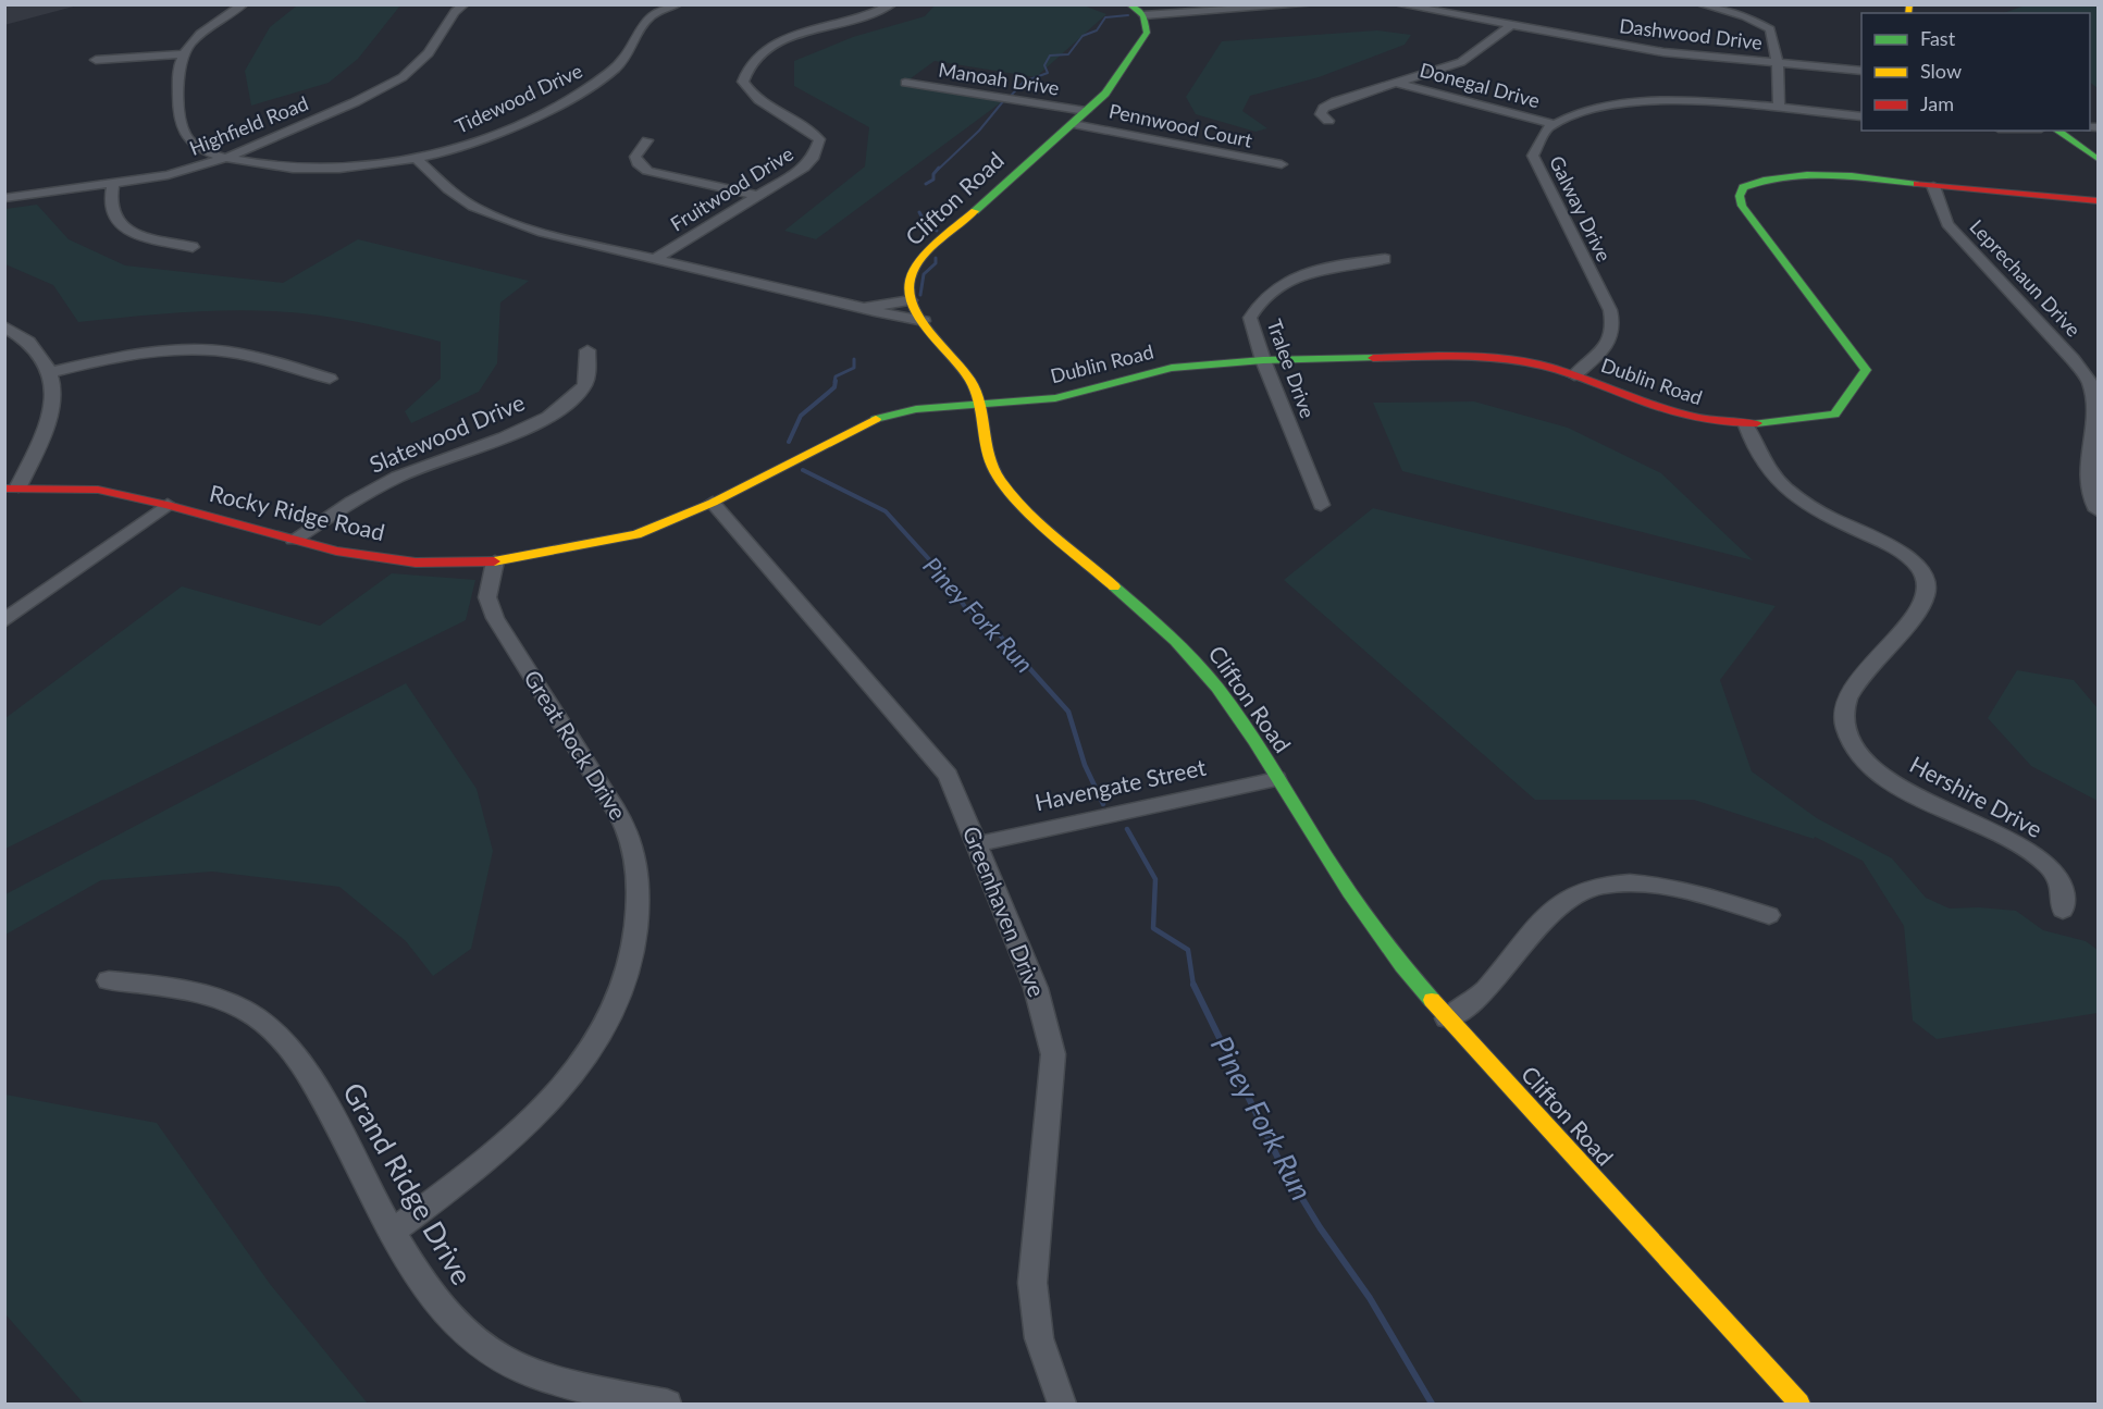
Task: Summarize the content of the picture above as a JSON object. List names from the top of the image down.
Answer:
{
  "streets": {
    "street": [
      "Dashwood Drive",
      "Manoah Drive",
      "Donegal Drive",
      "Tidewood Drive",
      "Highfield Road",
      "Pennwood Court",
      "Fruitwood Drive",
      "Clifton Road",
      "Galway Drive",
      "Leprechaun Drive",
      "Dublin Road",
      "Tralee Drive",
      "Slatewood Drive",
      "Rocky Ridge Road",
      "Great Rock Drive",
      "Havengate Street",
      "Hershire Drive",
      "Greenhaven Drive",
      "Grand Ridge Drive"
    ]
  },
  "crossings": [
    ["Manoah Drive", "Clifton Road"],
    ["Donegal Drive", "Galway Drive"],
    ["Tidewood Drive", "Highfield Road"],
    ["Pennwood Court", "Clifton Road"],
    ["Clifton Road", "Dublin Road"],
    ["Clifton Road", "Rocky Ridge Road"],
    ["Clifton Road", "Havengate Street"],
    ["Galway Drive", "Dublin Road"],
    ["Leprechaun Drive", "Dublin Road"],
    ["Dublin Road", "Tralee Drive"],
    ["Dublin Road", "Rocky Ridge Road"],
    ["Dublin Road", "Hershire Drive"],
    ["Slatewood Drive", "Rocky Ridge Road"],
    ["Rocky Ridge Road", "Great Rock Drive"],
    ["Rocky Ridge Road", "Greenhaven Drive"],
    ["Great Rock Drive", "Grand Ridge Drive"],
    ["Havengate Street", "Greenhaven Drive"]
  ],
  "water": ["Piney Fork Run"],
  "legend": ["Fast", "Slow", "Jam"]
}
